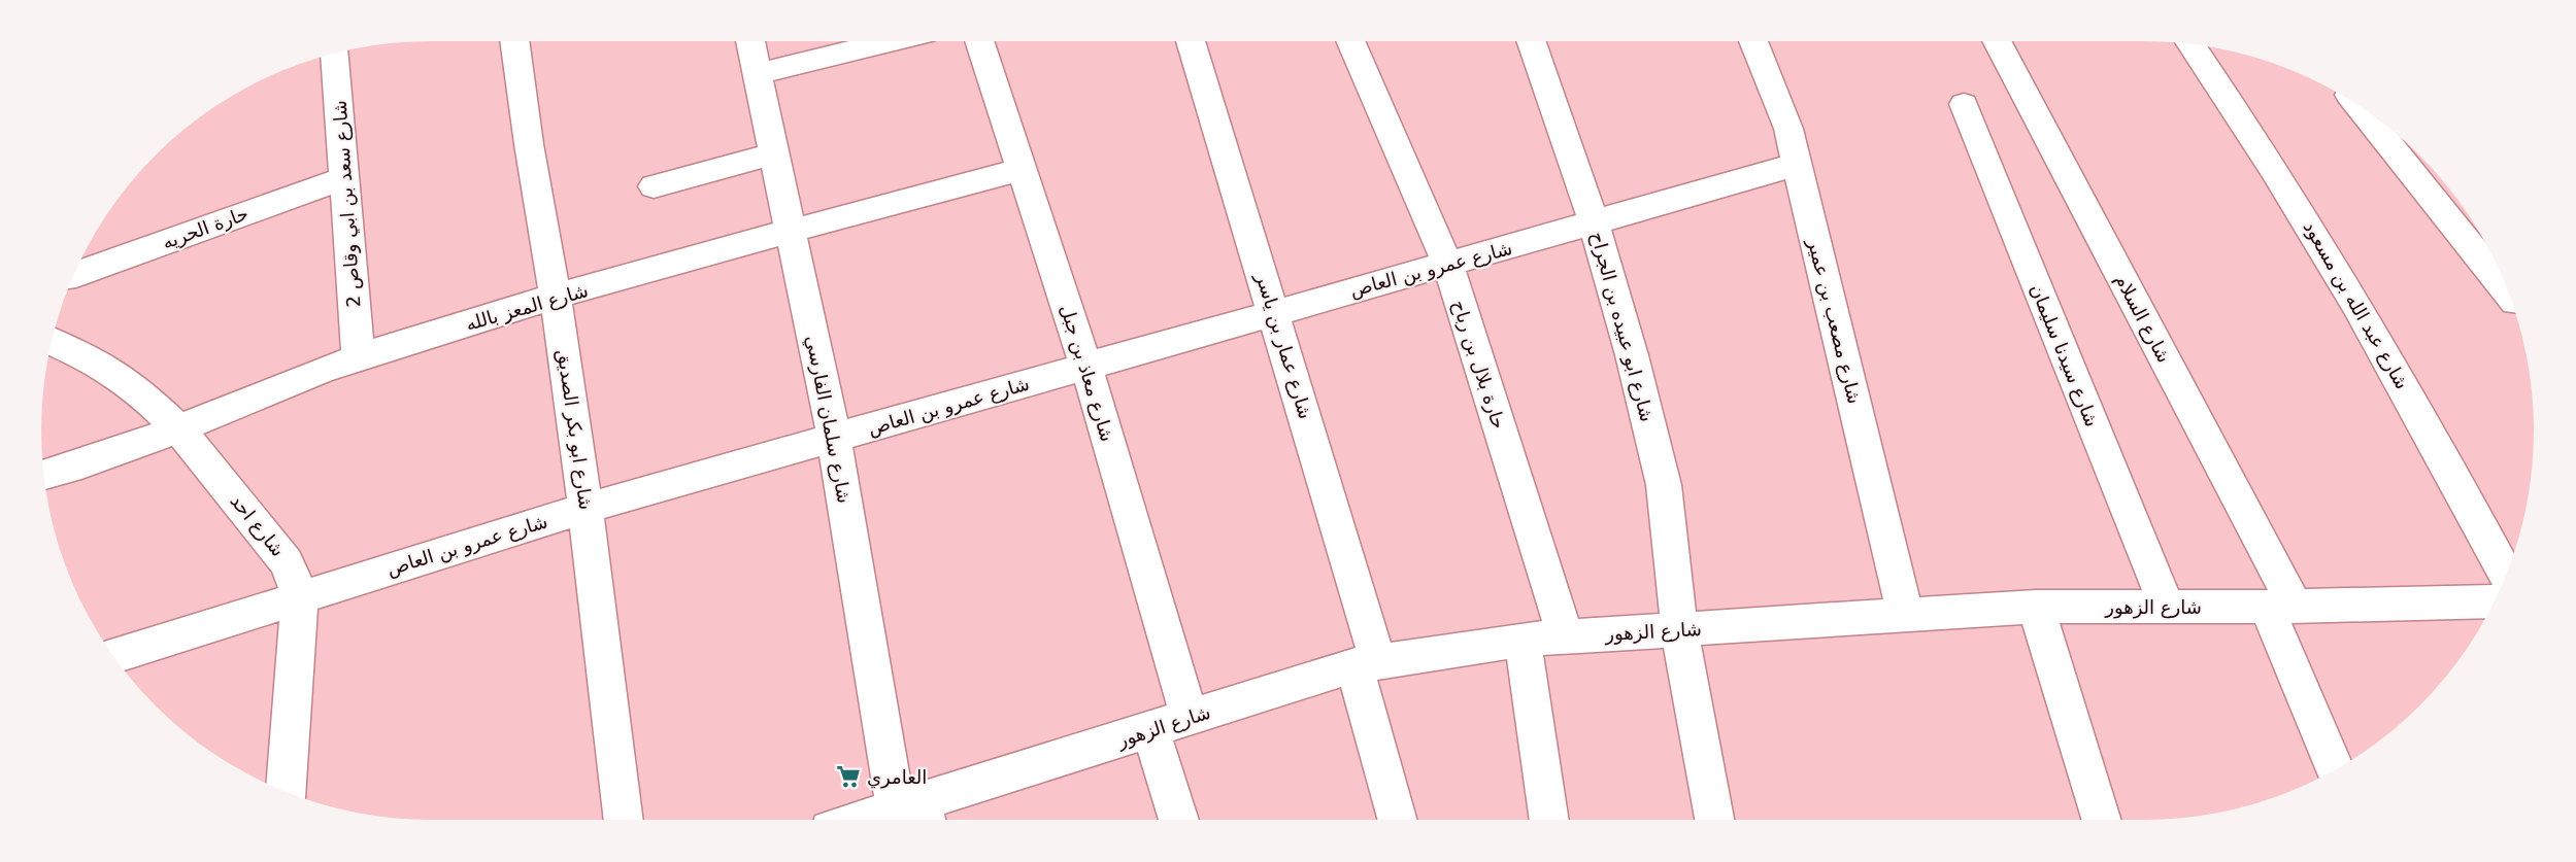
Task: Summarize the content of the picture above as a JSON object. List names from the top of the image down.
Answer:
{
  "streets": {
    "street": [
      "شارع سعد بن ابي وقاص 2",
      "حارة الحريه",
      "شارع عمرو بن العاص",
      "شارع عبد الله بن مسعود",
      "شارع المعز بالله",
      "شارع السلام",
      "شارع مصعب بن عمير",
      "شارع ابو عبيده بن الجراح",
      "شارع عمار بن ياسر",
      "شارع سيدنا سليمان",
      "حارة بلال بن رباح",
      "شارع معاذ بن جبل",
      "شارع سلمان الفارسي",
      "شارع ابو بكر الصديق",
      "شارع احد",
      "شارع الزهور"
    ]
  },
  "crossings": [
    ["شارع سعد بن ابي وقاص 2", "حارة الحريه"],
    ["شارع سعد بن ابي وقاص 2", "شارع المعز بالله"],
    ["شارع عمرو بن العاص", "شارع مصعب بن عمير"],
    ["شارع عمرو بن العاص", "شارع ابو عبيده بن الجراح"],
    ["شارع عمرو بن العاص", "شارع عمار بن ياسر"],
    ["شارع عمرو بن العاص", "حارة بلال بن رباح"],
    ["شارع عمرو بن العاص", "شارع معاذ بن جبل"],
    ["شارع عمرو بن العاص", "شارع سلمان الفارسي"],
    ["شارع عمرو بن العاص", "شارع ابو بكر الصديق"],
    ["شارع عمرو بن العاص", "شارع احد"],
    ["شارع المعز بالله", "شارع معاذ بن جبل"],
    ["شارع المعز بالله", "شارع سلمان الفارسي"],
    ["شارع المعز بالله", "شارع ابو بكر الصديق"],
    ["شارع المعز بالله", "شارع احد"],
    ["شارع السلام", "شارع الزهور"],
    ["شارع مصعب بن عمير", "شارع الزهور"],
    ["شارع ابو عبيده بن الجراح", "شارع الزهور"],
    ["شارع عمار بن ياسر", "شارع الزهور"],
    ["شارع سيدنا سليمان", "شارع الزهور"],
    ["حارة بلال بن رباح", "شارع الزهور"],
    ["شارع معاذ بن جبل", "شارع الزهور"],
    ["شارع سلمان الفارسي", "شارع الزهور"]
  ],
  "places": {
    "supermarket": ["العامري"]
  }
}
